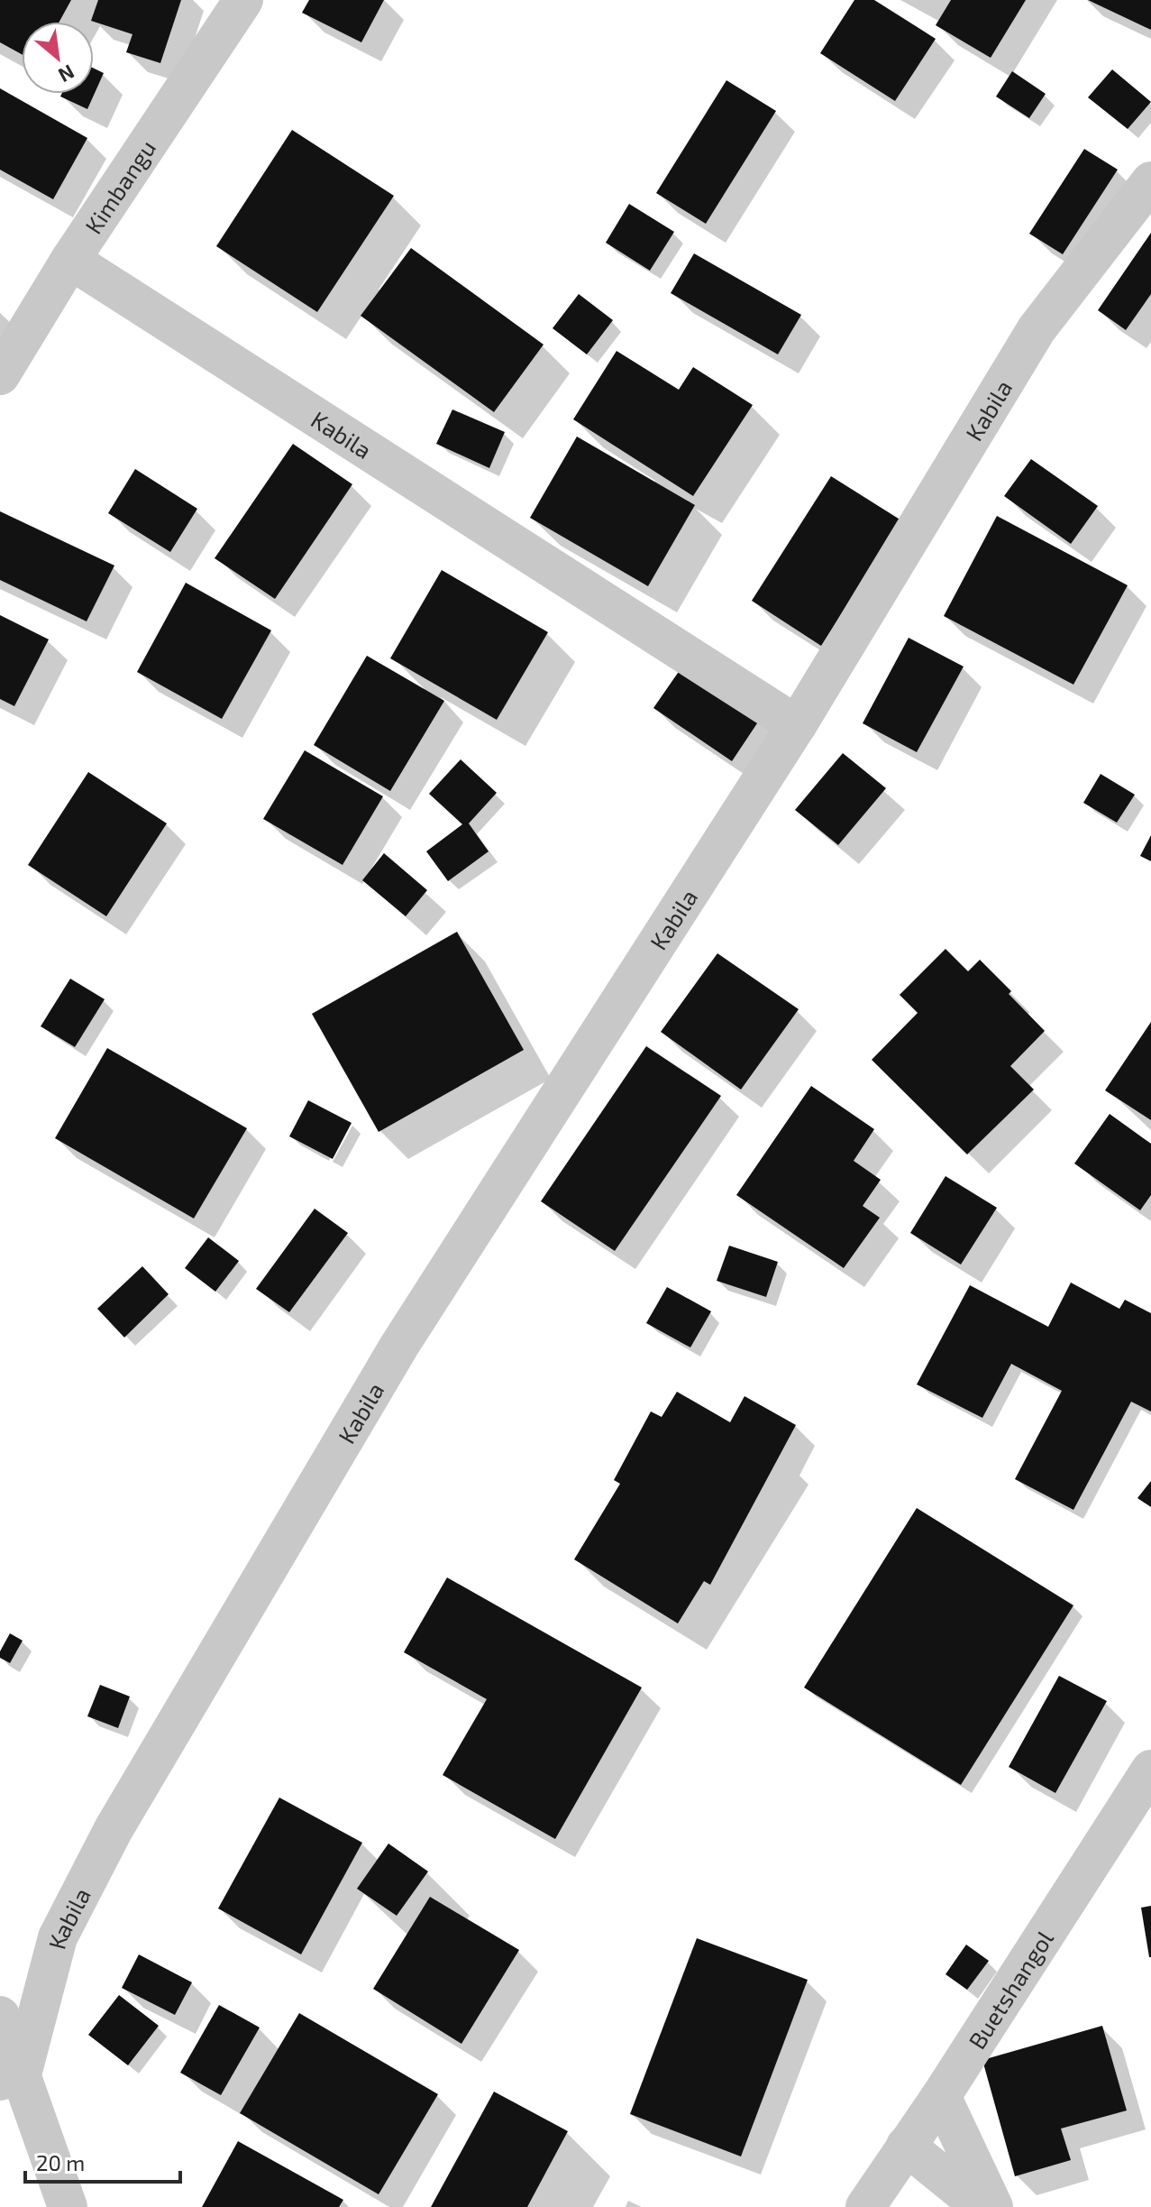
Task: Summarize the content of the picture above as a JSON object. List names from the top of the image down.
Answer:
{
  "streets": {
    "street": ["Kimbangu", "Kabila", "Buetshangol"]
  },
  "crossings": [
    ["Kimbangu", "Kabila"]
  ],
  "scale_bar": "20 m",
  "north": "bottom right"
}
